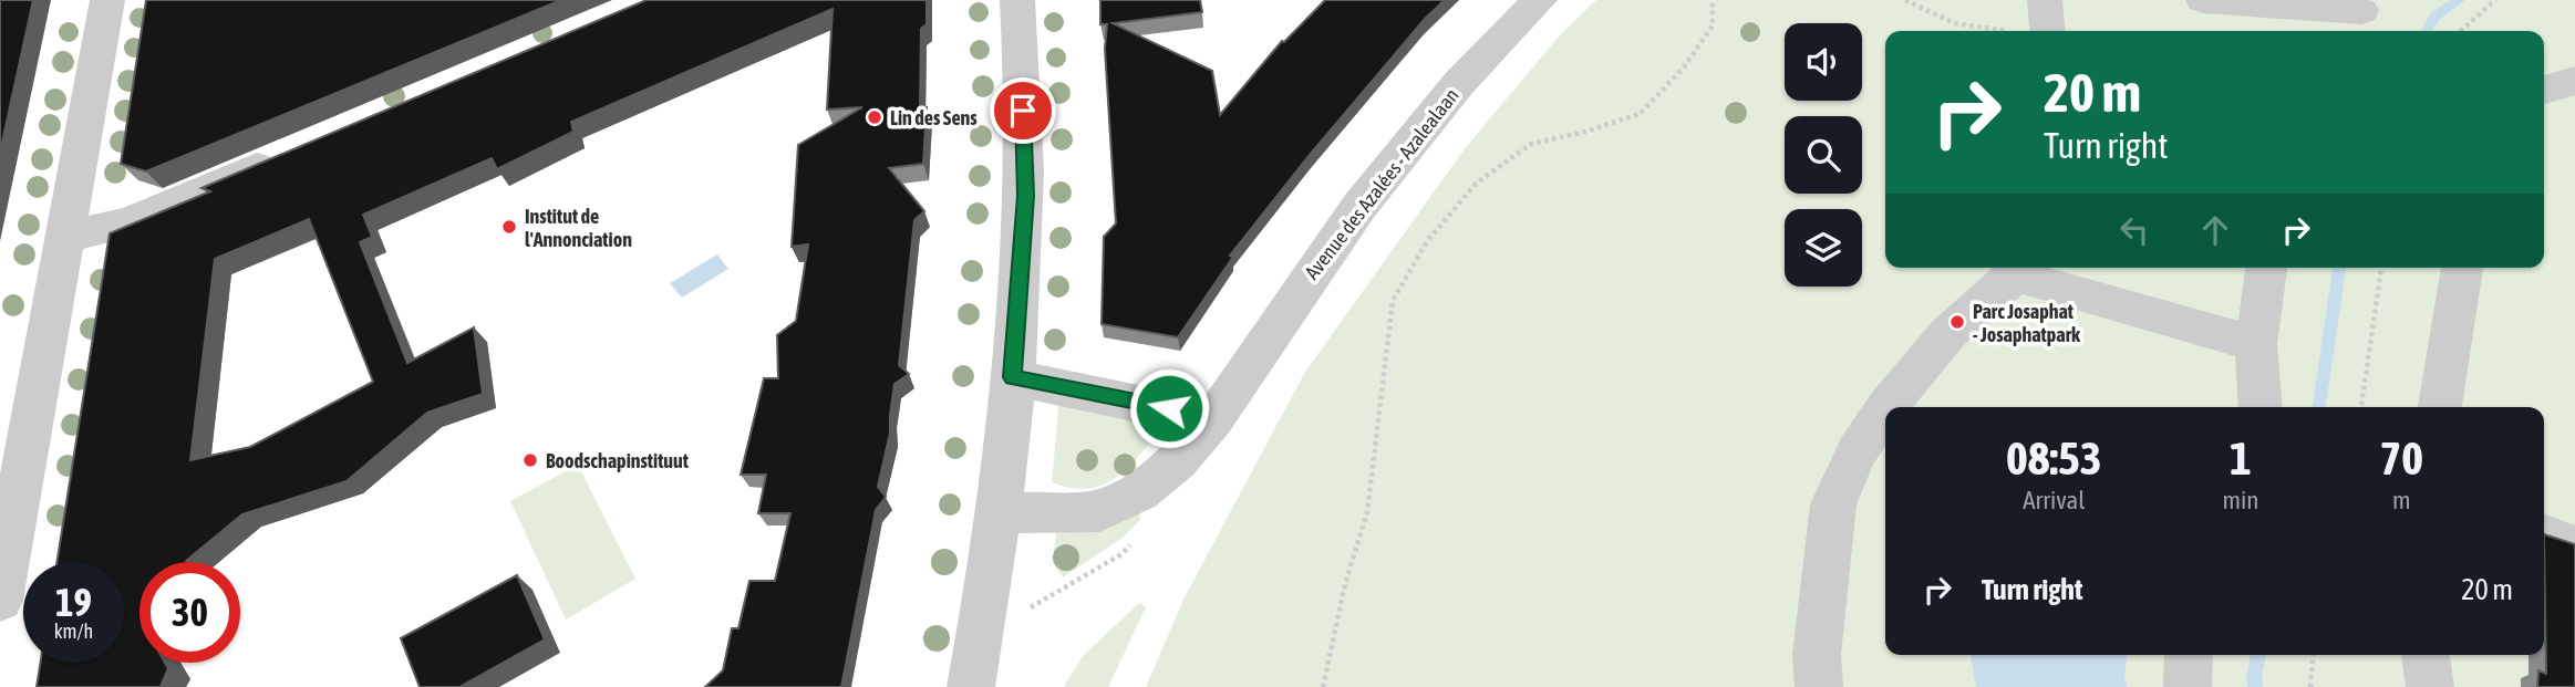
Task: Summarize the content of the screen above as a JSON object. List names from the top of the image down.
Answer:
{
  "streets": {
    "street": ["Avenue des Azalées - Azalealaan"]
  },
  "places": [
    "Lin des Sens",
    "Institut de l'Annonciation",
    "Parc Josaphat - Josaphatpark",
    "Boodschapinstituut"
  ],
  "page": {
    "turn": ["20 m", "Turn right"],
    "eta": [
      "08:53",
      "Arrival",
      "1",
      "min",
      "70",
      "m"
    ],
    "list": [
      {
        "name": "Turn right",
        "value": "20 m"
      }
    ],
    "speed": "19 km/h",
    "limit": "30"
  }
}
